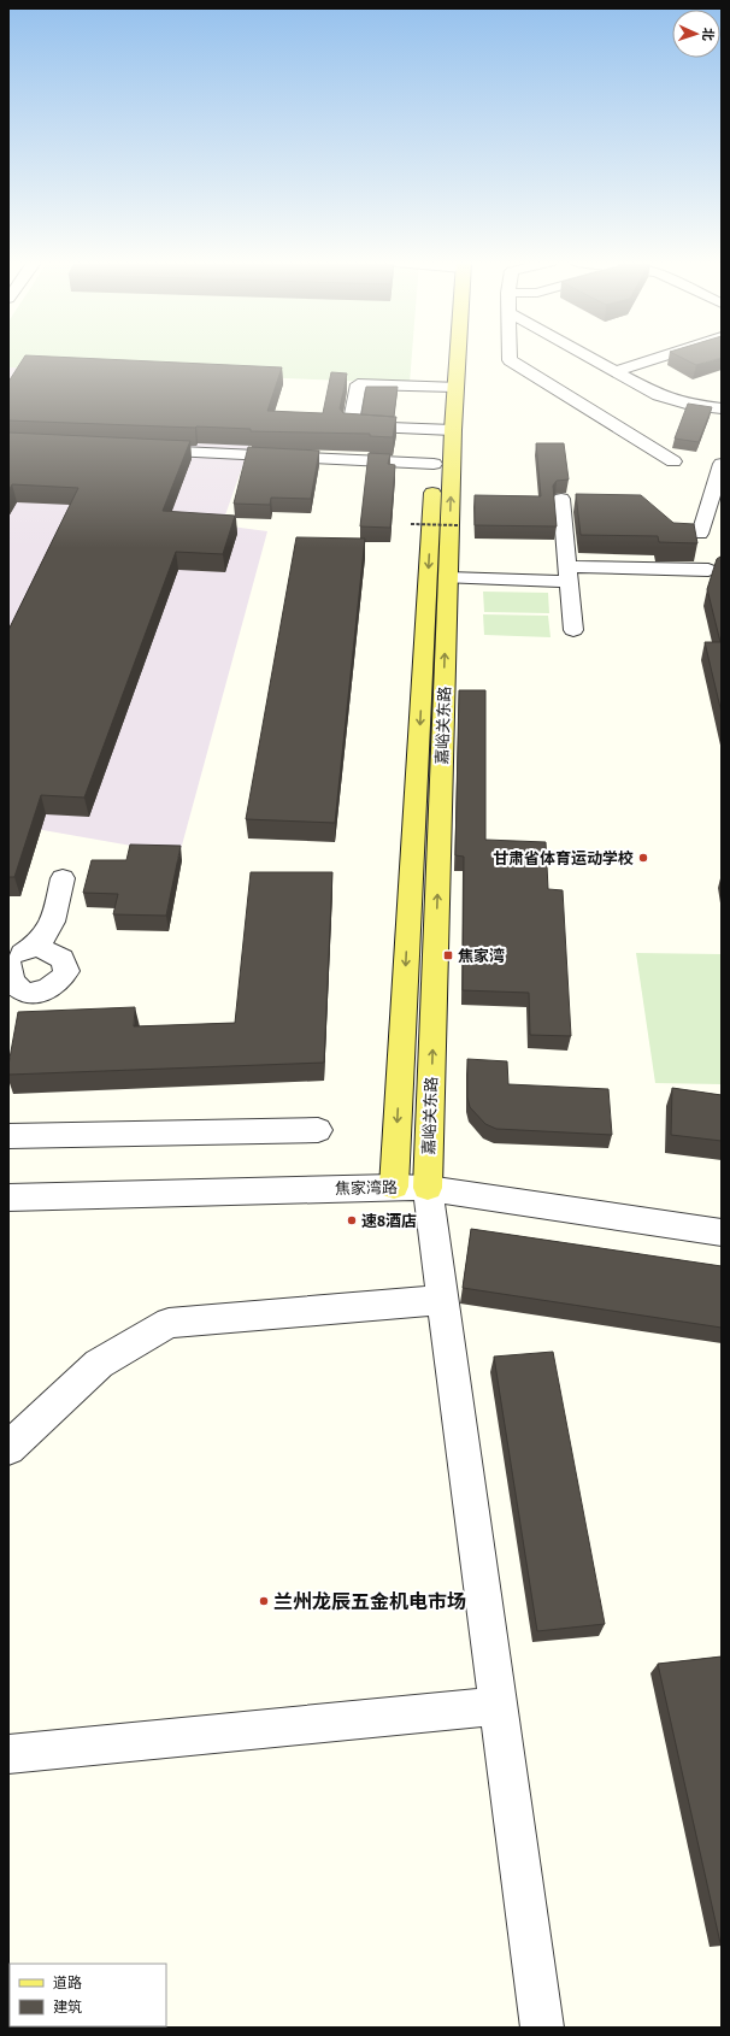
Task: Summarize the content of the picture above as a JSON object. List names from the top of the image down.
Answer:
{
  "streets": {
    "main road": ["嘉峪关东路"],
    "street": ["焦家湾路"]
  },
  "crossings": [
    ["嘉峪关东路", "焦家湾路"]
  ],
  "places": {
    "other": ["甘肃省体育运动学校", "速8酒店", "兰州龙辰五金机电市场"],
    "transit": ["焦家湾"]
  },
  "legend": ["道路", "建筑"],
  "north": "right"
}
